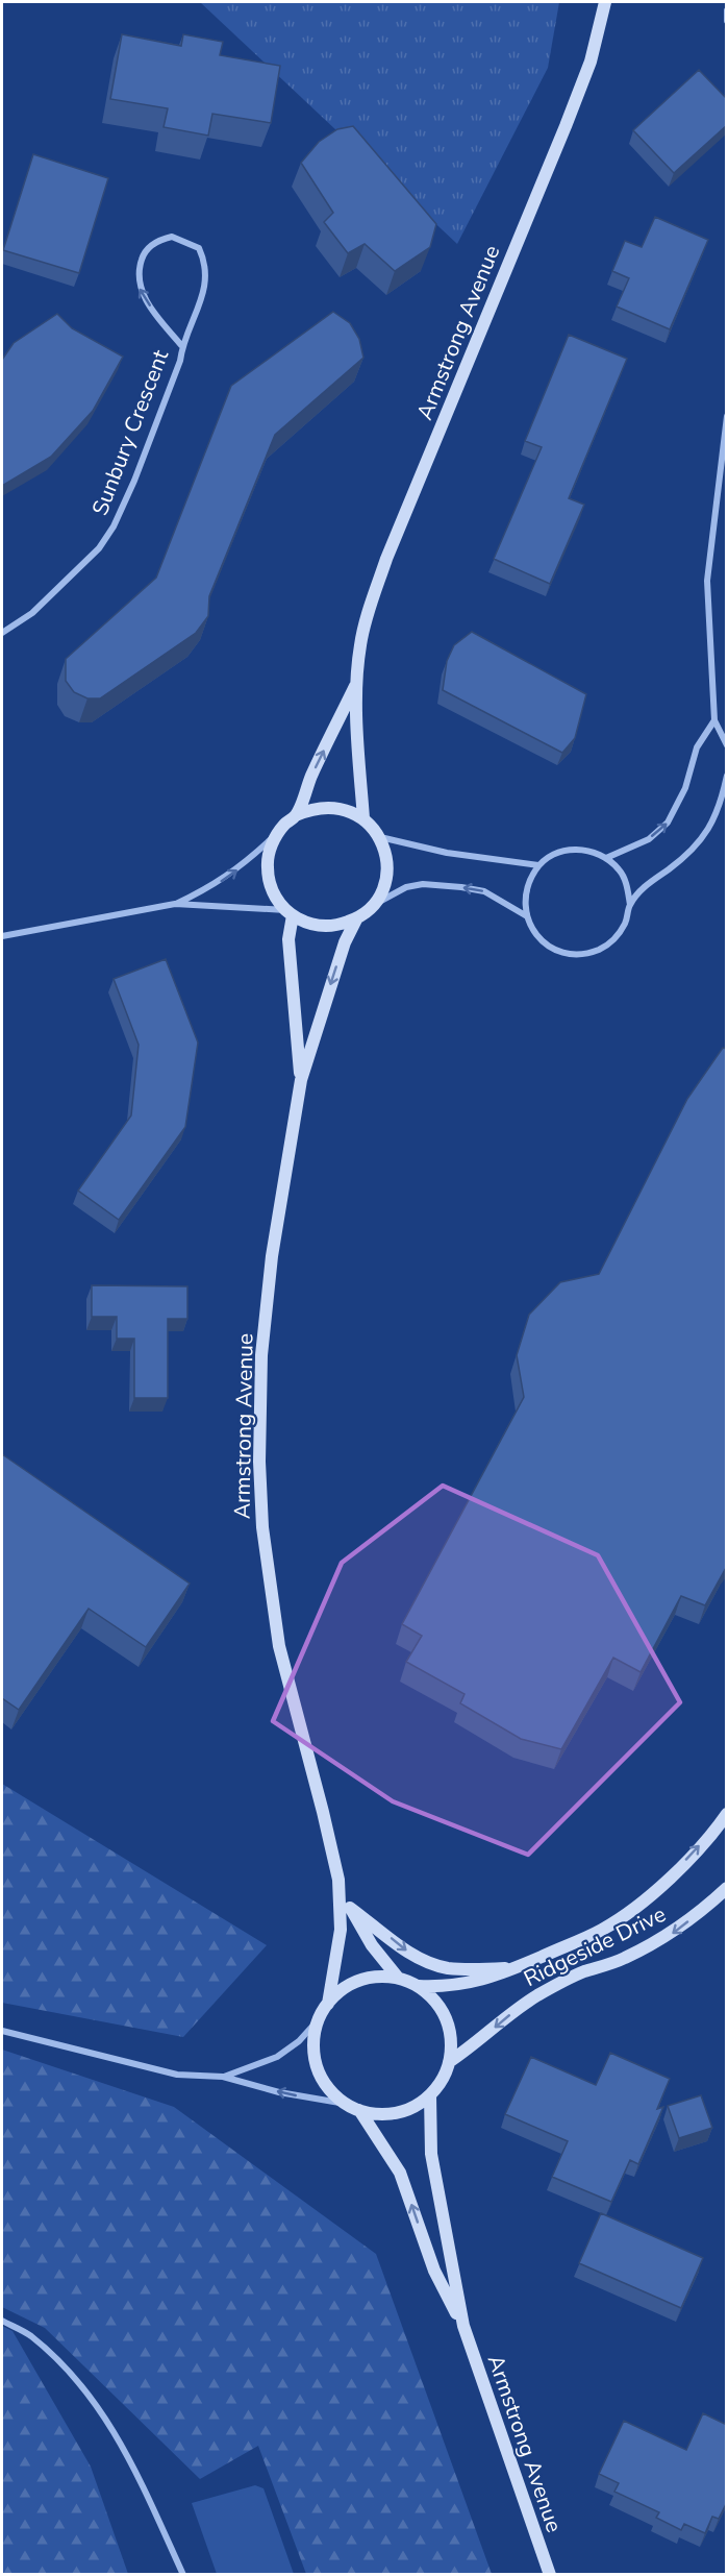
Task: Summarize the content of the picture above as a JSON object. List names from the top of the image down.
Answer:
{
  "streets": {
    "street": ["Armstrong Avenue", "Sunbury Crescent", "Ridgeside Drive"]
  },
  "crossings": [
    ["Armstrong Avenue", "Ridgeside Drive"]
  ]
}
